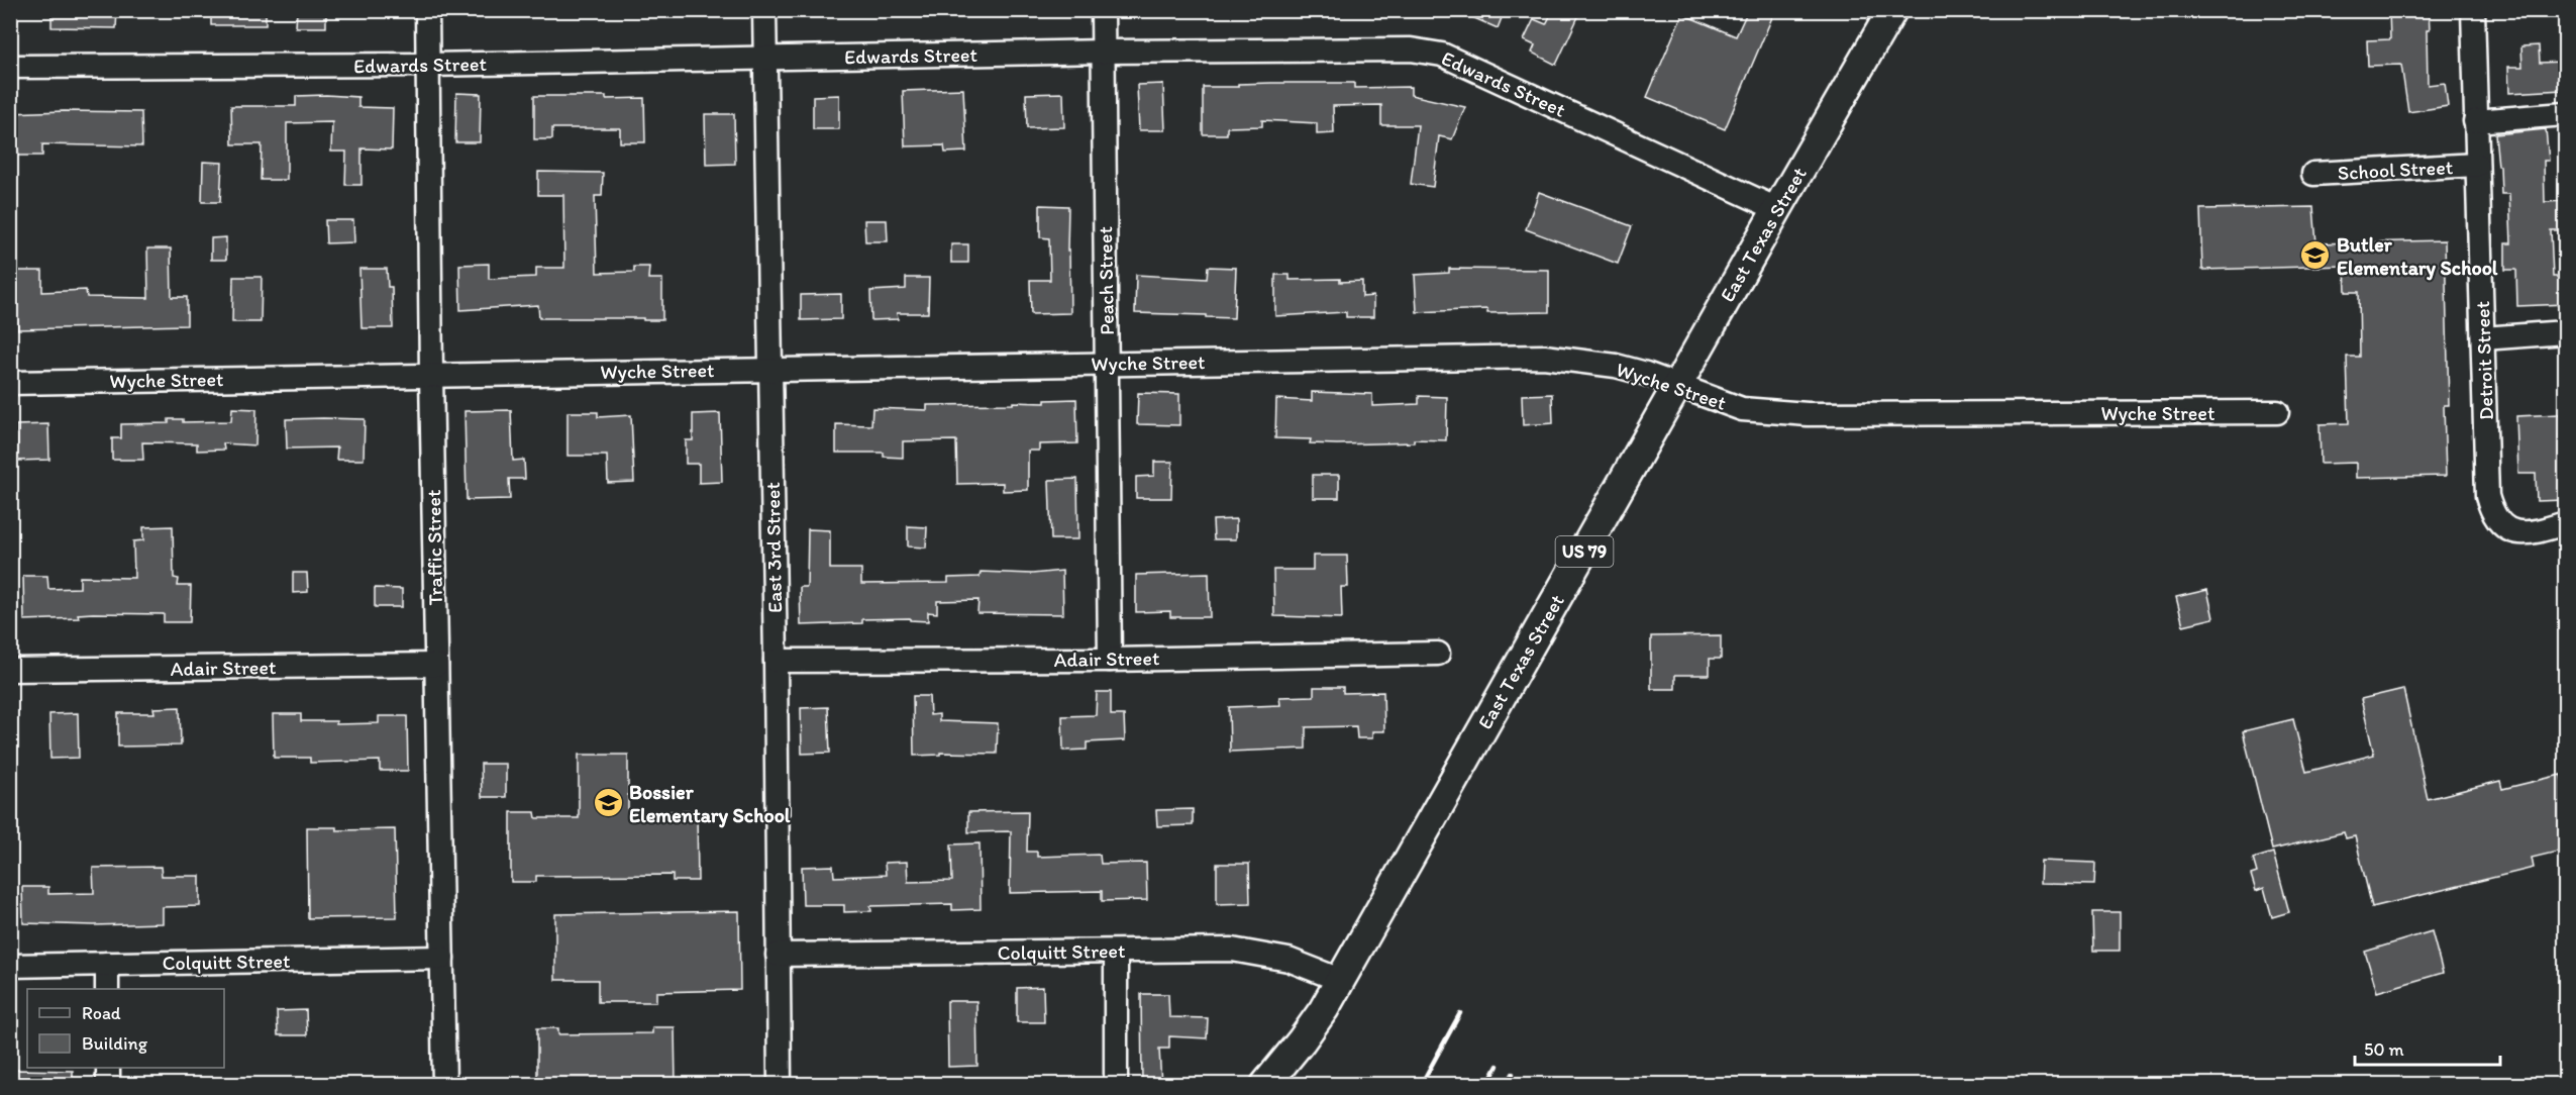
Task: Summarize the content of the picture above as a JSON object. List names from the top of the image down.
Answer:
{
  "streets": {
    "main road": ["East Texas Street", "US 79"],
    "street": [
      "Edwards Street",
      "School Street",
      "Peach Street",
      "Detroit Street",
      "Wyche Street",
      "Traffic Street",
      "East 3rd Street",
      "Adair Street",
      "Colquitt Street"
    ]
  },
  "crossings": [
    ["Edwards Street", "East Texas Street"],
    ["Edwards Street", "Peach Street"],
    ["Edwards Street", "Traffic Street"],
    ["Edwards Street", "East 3rd Street"],
    ["School Street", "Detroit Street"],
    ["East Texas Street", "Wyche Street"],
    ["East Texas Street", "Colquitt Street"],
    ["Peach Street", "Wyche Street"],
    ["Peach Street", "Adair Street"],
    ["Wyche Street", "Traffic Street"],
    ["Wyche Street", "East 3rd Street"],
    ["Traffic Street", "Adair Street"],
    ["Traffic Street", "Colquitt Street"],
    ["East 3rd Street", "Adair Street"],
    ["East 3rd Street", "Colquitt Street"]
  ],
  "places": {
    "school or university": ["Butler Elementary School", "Bossier Elementary School"]
  },
  "legend": ["Road", "Building"],
  "scale_bar": "50 m"
}
